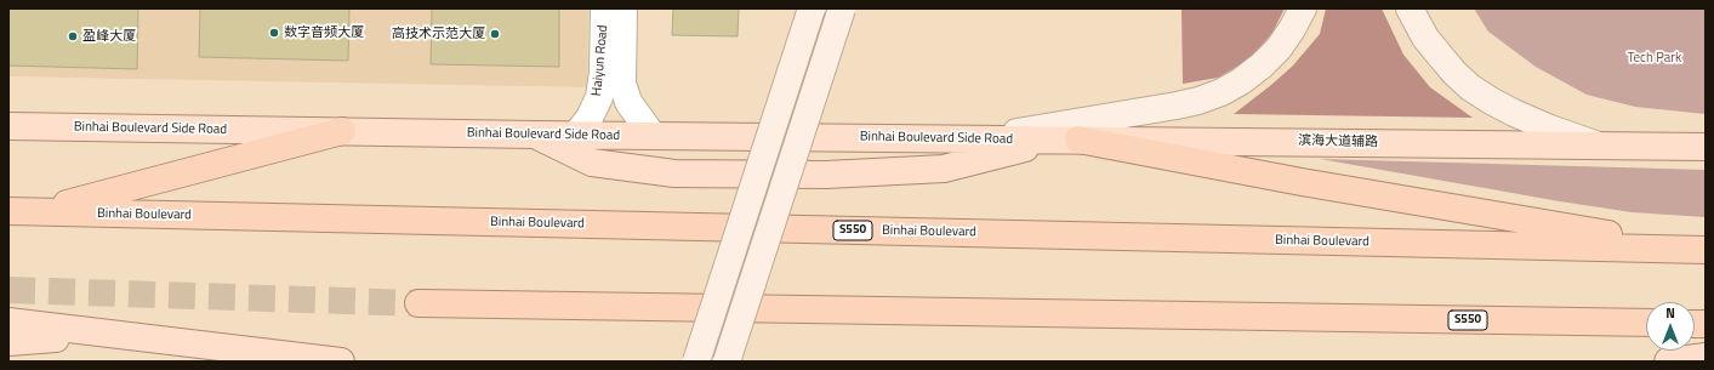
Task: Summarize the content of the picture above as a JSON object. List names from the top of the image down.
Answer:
{
  "streets": {
    "highway": ["Binhai Boulevard", "S550"],
    "main road": ["Binhai Boulevard Side Road", "滨海大道辅路"],
    "street": ["Haiyun Road"]
  },
  "crossings": [
    ["Haiyun Road", "Binhai Boulevard Side Road"],
    ["Binhai Boulevard Side Road", "滨海大道辅路"]
  ],
  "parks": ["Tech Park"],
  "places": ["数字音频大厦", "高技术示范大厦", "盈峰大厦"],
  "north": "top"
}
